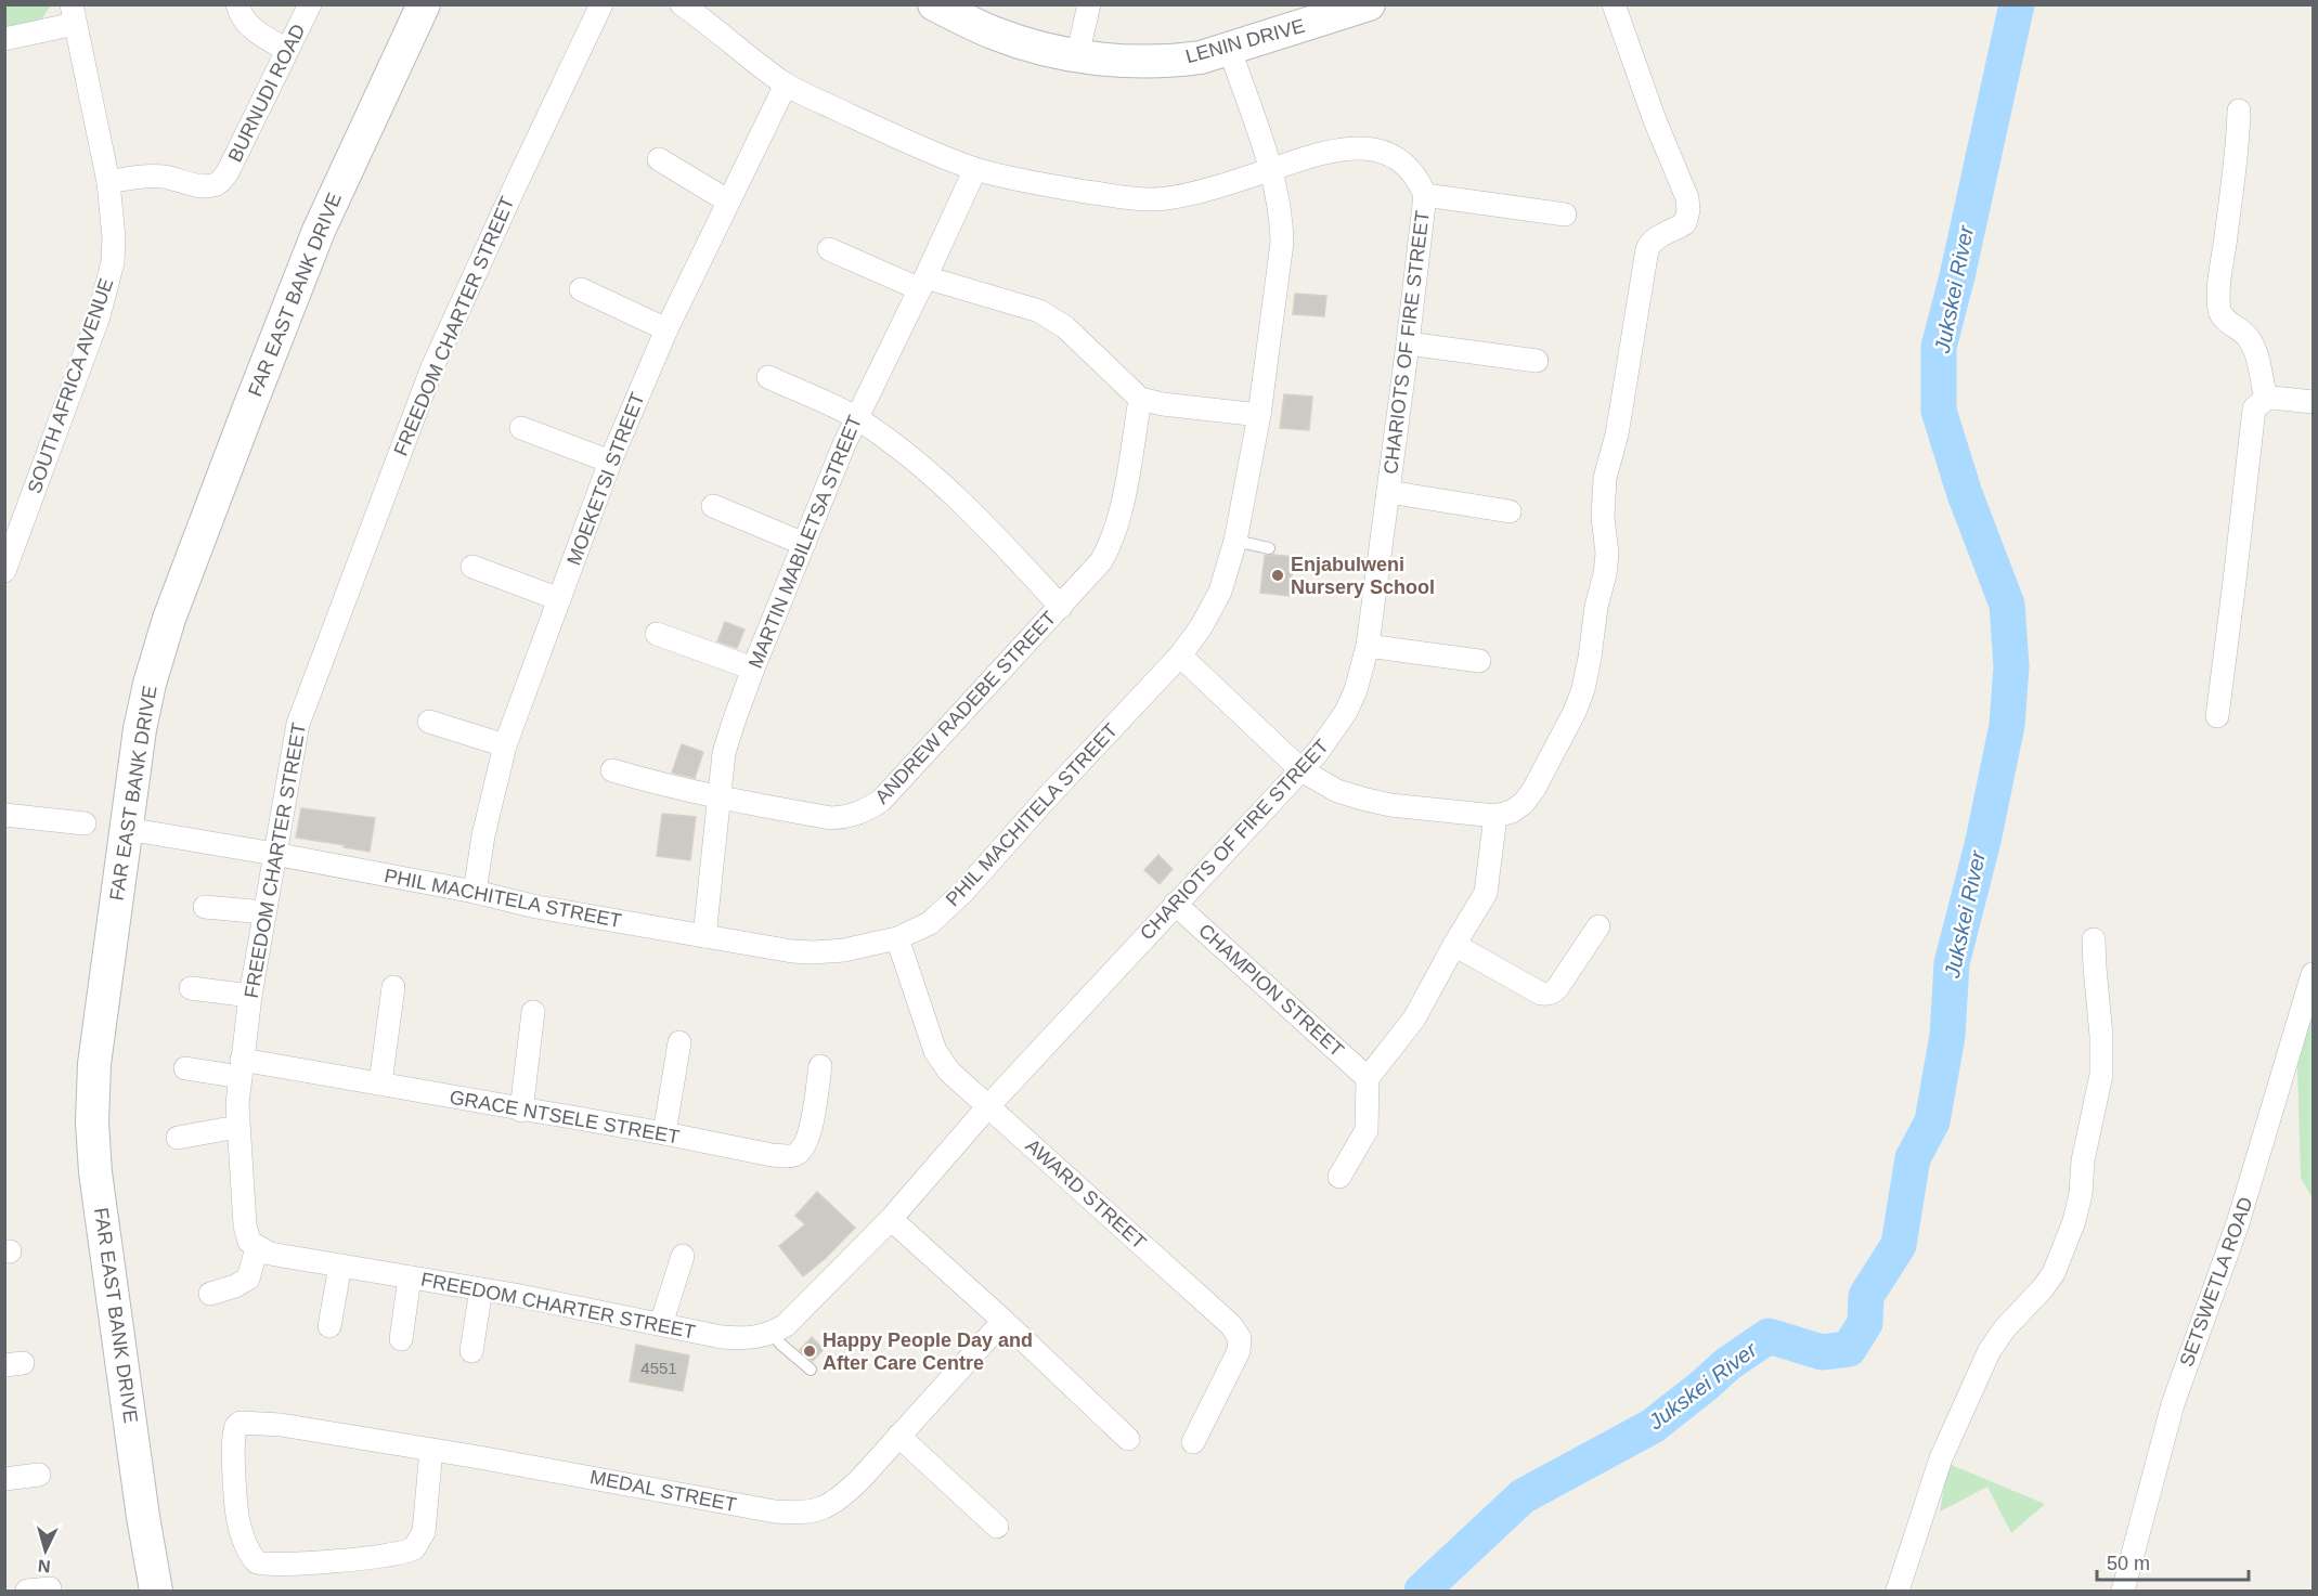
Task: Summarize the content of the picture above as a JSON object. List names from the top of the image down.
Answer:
{
  "streets": {
    "street": [
      "LENIN DRIVE",
      "BURNUDI ROAD",
      "FAR EAST BANK DRIVE",
      "FREEDOM CHARTER STREET",
      "CHARIOTS OF FIRE STREET",
      "SOUTH AFRICA AVENUE",
      "MOEKETSI STREET",
      "MARTIN MABILETSA STREET",
      "ANDREW RADEBE STREET",
      "PHIL MACHITELA STREET",
      "CHAMPION STREET",
      "GRACE NTSELE STREET",
      "AWARD STREET",
      "SETSWETLA ROAD",
      "MEDAL STREET"
    ]
  },
  "crossings": [
    ["LENIN DRIVE", "PHIL MACHITELA STREET"],
    ["BURNUDI ROAD", "SOUTH AFRICA AVENUE"],
    ["FAR EAST BANK DRIVE", "PHIL MACHITELA STREET"],
    ["FREEDOM CHARTER STREET", "CHARIOTS OF FIRE STREET"],
    ["FREEDOM CHARTER STREET", "PHIL MACHITELA STREET"],
    ["FREEDOM CHARTER STREET", "GRACE NTSELE STREET"],
    ["CHARIOTS OF FIRE STREET", "PHIL MACHITELA STREET"],
    ["CHARIOTS OF FIRE STREET", "CHAMPION STREET"],
    ["CHARIOTS OF FIRE STREET", "AWARD STREET"],
    ["MOEKETSI STREET", "PHIL MACHITELA STREET"],
    ["MARTIN MABILETSA STREET", "ANDREW RADEBE STREET"],
    ["MARTIN MABILETSA STREET", "PHIL MACHITELA STREET"],
    ["PHIL MACHITELA STREET", "AWARD STREET"]
  ],
  "water": ["Jukskei River"],
  "places": ["Enjabulweni Nursery School", "Happy People Day and After Care Centre"],
  "house_numbers": ["4551"],
  "scale_bar": "50 m",
  "north": "bottom"
}
